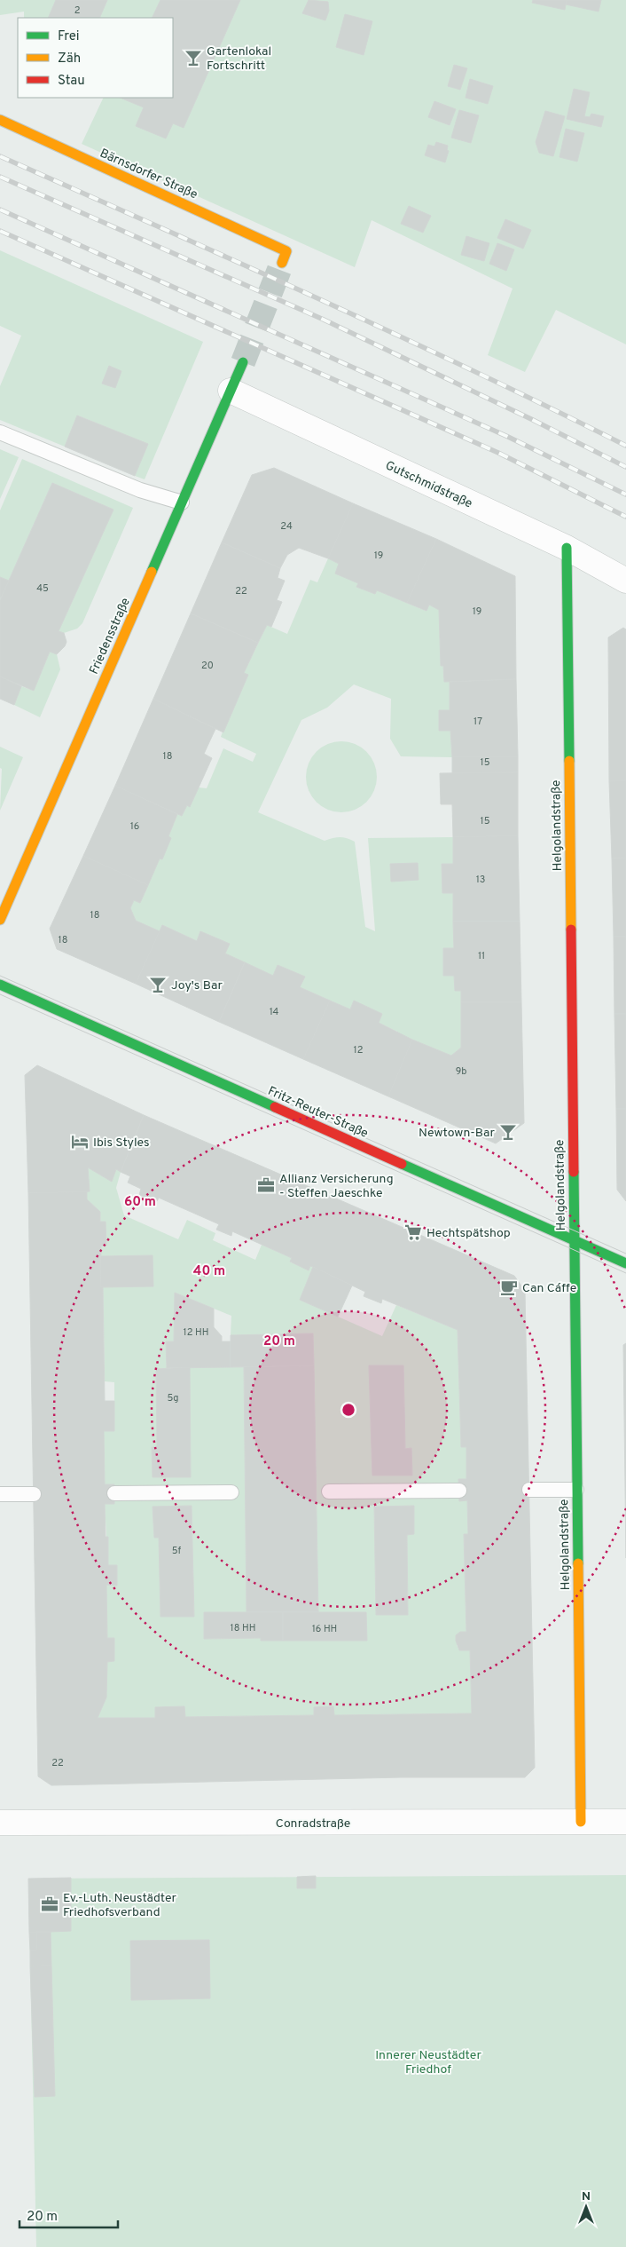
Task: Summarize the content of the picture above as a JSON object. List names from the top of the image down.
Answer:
{
  "streets": {
    "street": [
      "Bärnsdorfer Straße",
      "Gutschmidstraße",
      "Friedensstraße",
      "Helgolandstraße",
      "Fritz-Reuter-Straße",
      "Conradstraße"
    ]
  },
  "crossings": [
    ["Gutschmidstraße", "Friedensstraße"],
    ["Gutschmidstraße", "Helgolandstraße"],
    ["Helgolandstraße", "Fritz-Reuter-Straße"],
    ["Helgolandstraße", "Conradstraße"]
  ],
  "parks": ["Innerer Neustädter Friedhof"],
  "places": {
    "bar": ["Gartenlokal Fortschritt", "Joy's Bar", "Newtown-Bar"],
    "hotel": ["Ibis Styles"],
    "office": ["Allianz Versicherung - Steffen Jaeschke", "Ev.-Luth. Neustädter Friedhofsverband"],
    "supermarket": ["Hechtspätshop"],
    "cafe": ["Can Cáffe"]
  },
  "house_numbers": [
    "2",
    "24",
    "19",
    "45",
    "22",
    "19",
    "20",
    "17",
    "18",
    "15",
    "15",
    "16",
    "13",
    "18",
    "18",
    "11",
    "14",
    "12",
    "9b",
    "12 HH",
    "5g",
    "5f",
    "18 HH",
    "16 HH",
    "22"
  ],
  "legend": ["Frei", "Zäh", "Stau"],
  "scale_bar": "20 m",
  "north": "top",
  "rings": ["60 m", "40 m", "20 m"]
}
